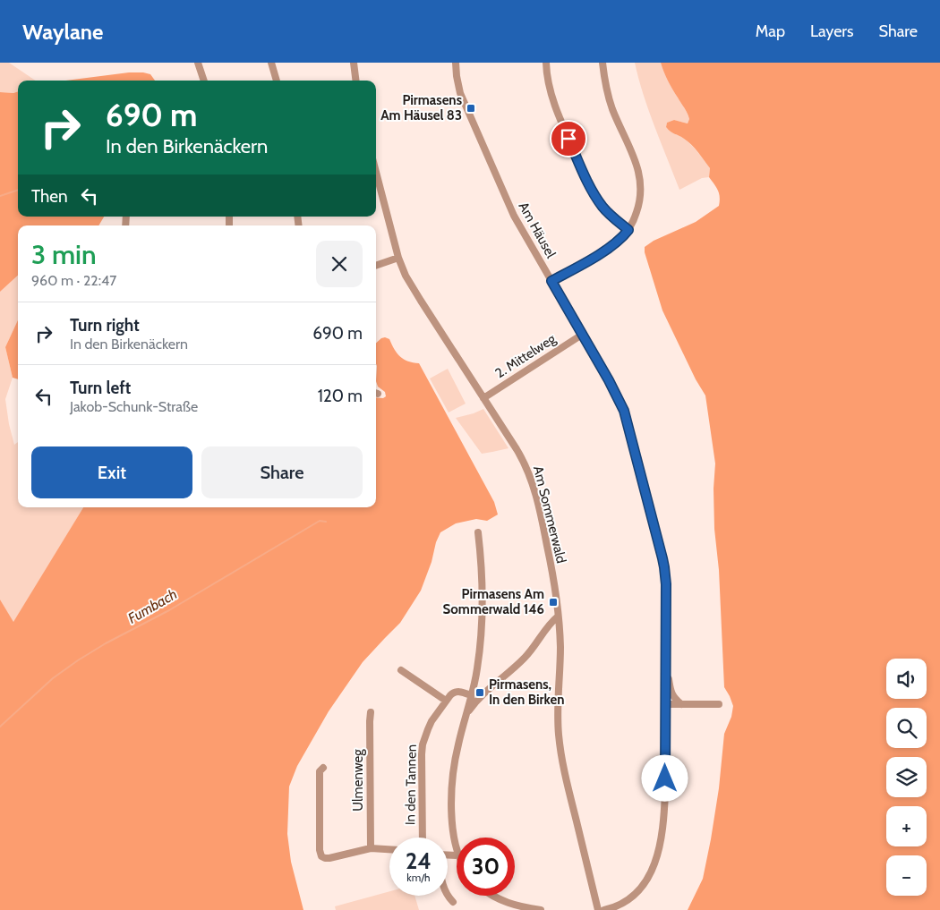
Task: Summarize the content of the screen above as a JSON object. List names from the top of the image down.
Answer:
{
  "streets": {
    "street": [
      "Am Häusel",
      "2. Mittelweg",
      "Am Sommerwald",
      "Ulmenweg",
      "In den Tannen"
    ]
  },
  "crossings": [
    ["Am Häusel", "2. Mittelweg"],
    ["2. Mittelweg", "Am Sommerwald"]
  ],
  "water": ["Fumbach"],
  "places": {
    "transit": ["Pirmasens Am Häusel 83", "Pirmasens Am Sommerwald 146", "Pirmasens, In den Birken"]
  },
  "page": {
    "header": "Waylane",
    "nav": ["Map", "Layers", "Share"],
    "turn": ["690 m", "In den Birkenäckern"],
    "then": "Then",
    "heading": ["3 min", "960 m · 22:47"],
    "list": [
      {
        "name": "Turn right",
        "note": "In den Birkenäckern",
        "value": "690 m"
      },
      {
        "name": "Turn left",
        "note": "Jakob-Schunk-Straße",
        "value": "120 m"
      }
    ],
    "buttons": ["Exit", "Share"],
    "map_buttons": ["+", "−"],
    "speed": "24 km/h",
    "limit": "30"
  }
}
